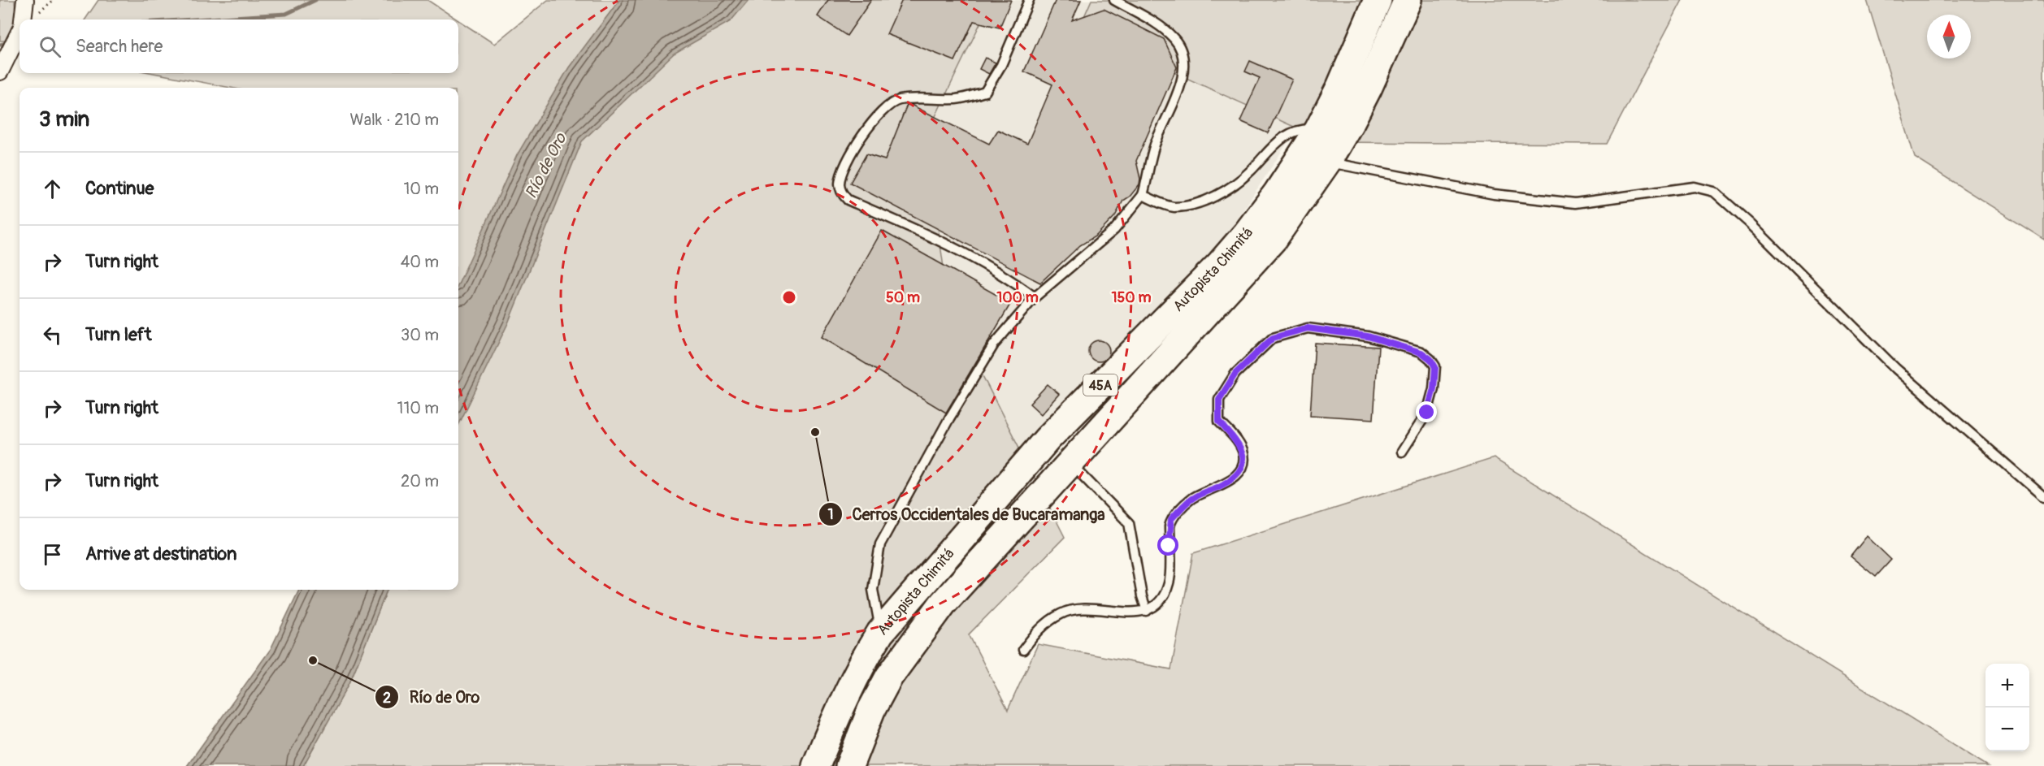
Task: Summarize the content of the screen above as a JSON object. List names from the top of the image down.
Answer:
{
  "streets": {
    "highway": ["Autopista Chimitá", "45A"]
  },
  "water": ["Río de Oro"],
  "places": ["Cerros Occidentales de Bucaramanga", "Río de Oro"],
  "north": "top",
  "page": {
    "search": "Search here",
    "heading": ["3 min", "Walk · 210 m"],
    "list": [
      ["Continue", "10 m"],
      ["Turn right", "40 m"],
      ["Turn left", "30 m"],
      ["Turn right", "110 m"],
      ["Turn right", "20 m"],
      "Arrive at destination"
    ],
    "map_buttons": ["+", "−"]
  },
  "rings": ["50 m", "100 m", "150 m"]
}
